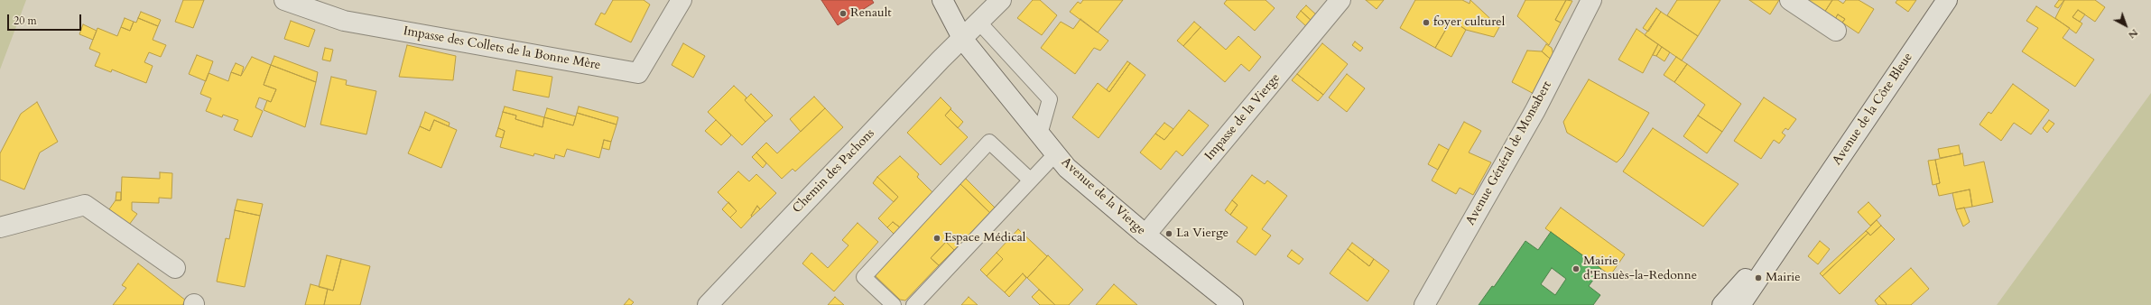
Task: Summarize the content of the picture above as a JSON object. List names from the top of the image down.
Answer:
{
  "streets": {
    "street": [
      "Impasse des Collets de la Bonne Mère",
      "Avenue de la Côte Bleue",
      "Impasse de la Vierge",
      "Avenue Général de Monsabert",
      "Chemin des Pachons",
      "Avenue de la Vierge"
    ]
  },
  "crossings": [
    ["Impasse de la Vierge", "Avenue de la Vierge"],
    ["Chemin des Pachons", "Avenue de la Vierge"]
  ],
  "places": [
    "Renault",
    "foyer culturel",
    "La Vierge",
    "Espace Médical",
    "Mairie d'Ensuès-la-Redonne",
    "Mairie"
  ],
  "scale_bar": "20 m",
  "north": "bottom right"
}
